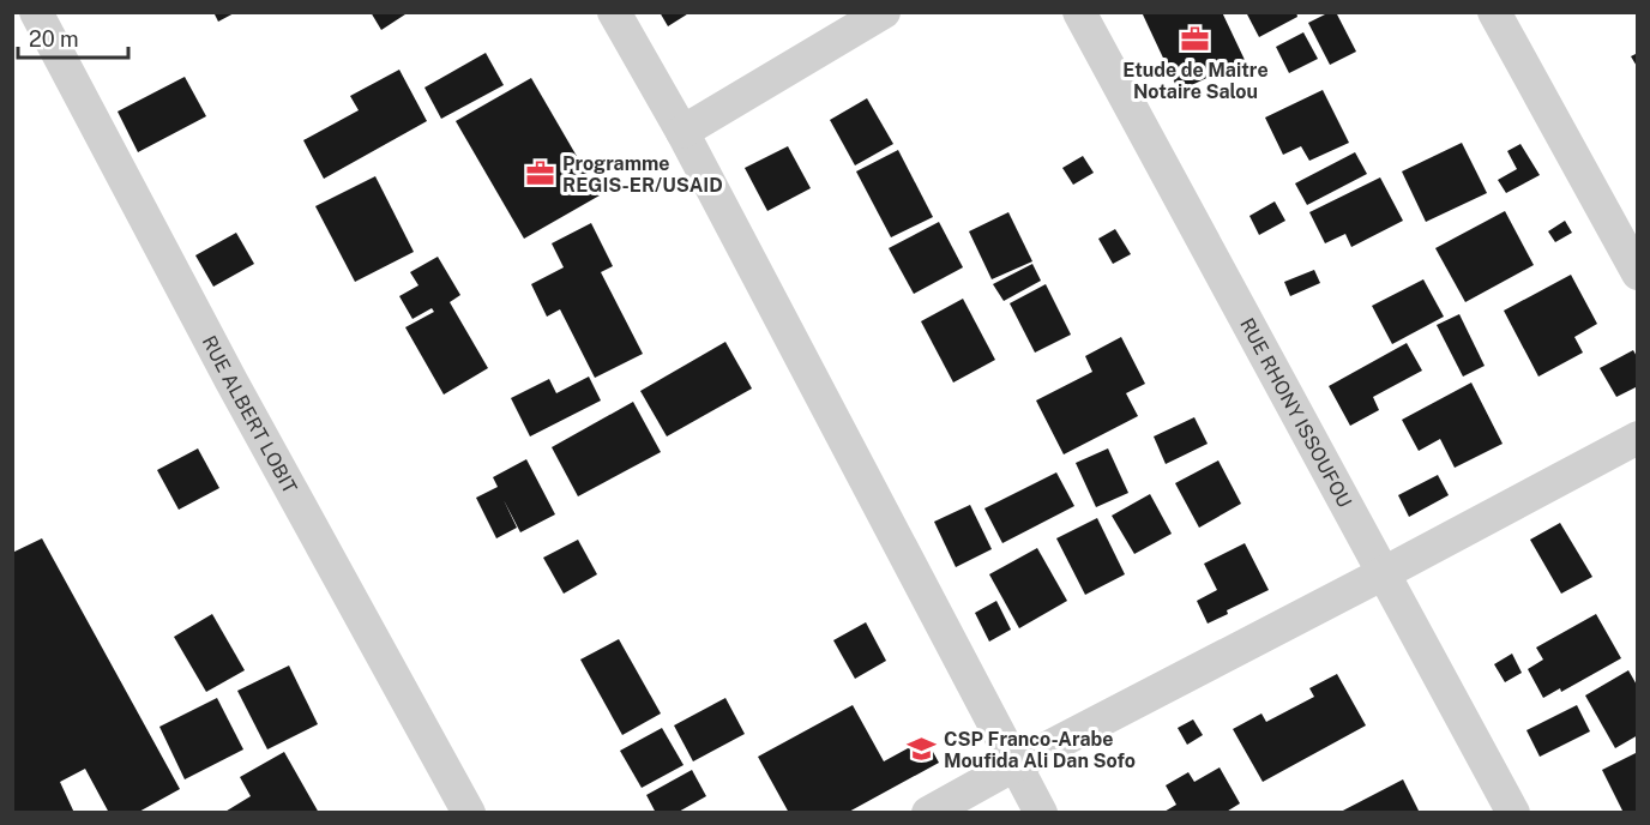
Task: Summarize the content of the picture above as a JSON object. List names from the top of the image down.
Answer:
{
  "streets": {
    "street": ["RUE RHONY ISSOUFOU", "RUE ALBERT LOBIT"]
  },
  "places": {
    "office": ["Etude de Maitre Notaire Salou", "Programme REGIS-ER/USAID"],
    "school or university": ["CSP Franco-Arabe Moufida Ali Dan Sofo"]
  },
  "scale_bar": "20 m"
}
